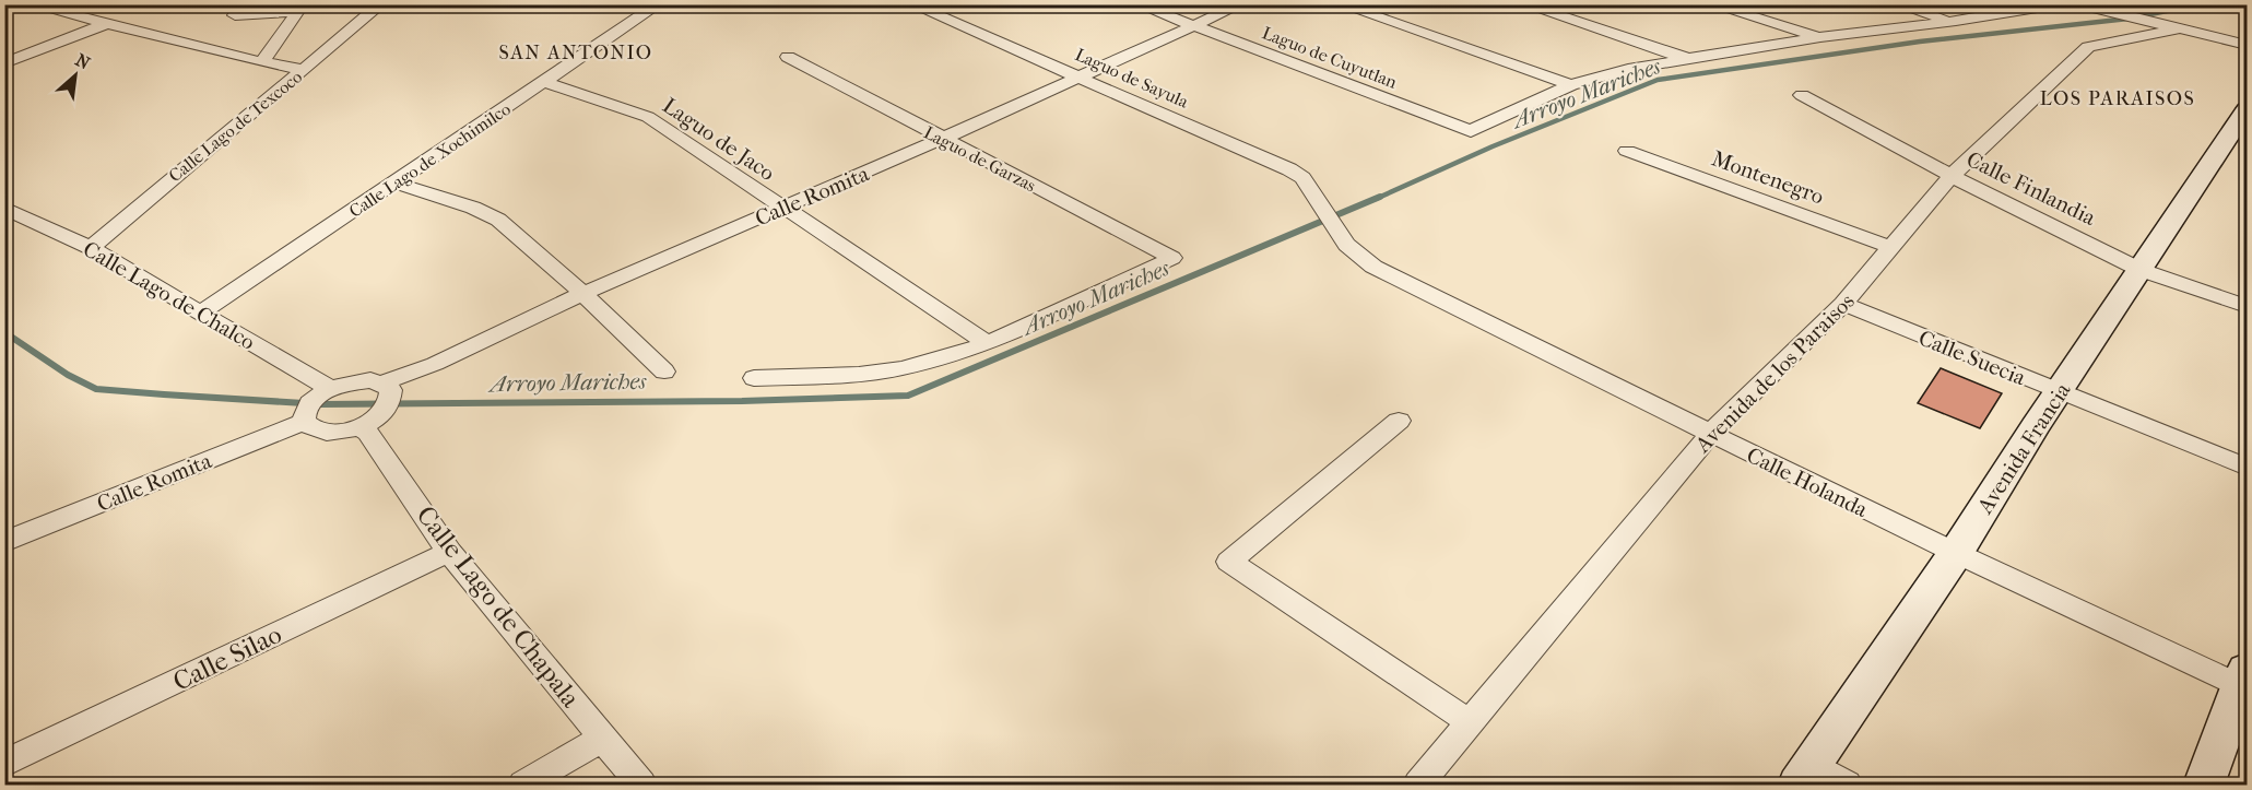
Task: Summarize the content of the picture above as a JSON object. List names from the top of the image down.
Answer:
{
  "streets": {
    "street": [
      "Laguo de Cuyutlan",
      "Laguo de Sayula",
      "Calle Lago de Texcoco",
      "Laguo de Jaco",
      "Laguo de Garzas",
      "Calle Lago de Xochimilco",
      "Montenegro",
      "Calle Finlandia",
      "Calle Romita",
      "Calle Lago de Chalco",
      "Calle Suecia",
      "Avenida de los Paraisos",
      "Avenida Francia",
      "Calle Holanda",
      "Calle Lago de Chapala",
      "Calle Silao"
    ]
  },
  "crossings": [
    ["Laguo de Cuyutlan", "Calle Romita"],
    ["Laguo de Sayula", "Calle Romita"],
    ["Laguo de Sayula", "Calle Holanda"],
    ["Calle Lago de Texcoco", "Calle Lago de Chalco"],
    ["Laguo de Jaco", "Laguo de Garzas"],
    ["Laguo de Jaco", "Calle Lago de Xochimilco"],
    ["Laguo de Jaco", "Calle Romita"],
    ["Laguo de Garzas", "Calle Romita"],
    ["Calle Lago de Xochimilco", "Calle Lago de Chalco"],
    ["Montenegro", "Avenida de los Paraisos"],
    ["Calle Finlandia", "Avenida de los Paraisos"],
    ["Calle Finlandia", "Avenida Francia"],
    ["Calle Suecia", "Avenida de los Paraisos"],
    ["Calle Suecia", "Avenida Francia"],
    ["Avenida de los Paraisos", "Calle Holanda"],
    ["Avenida Francia", "Calle Holanda"],
    ["Calle Lago de Chapala", "Calle Silao"]
  ],
  "districts": ["SAN ANTONIO", "LOS PARAISOS"],
  "water": ["Arroyo Mariches"],
  "north": "top right"
}
